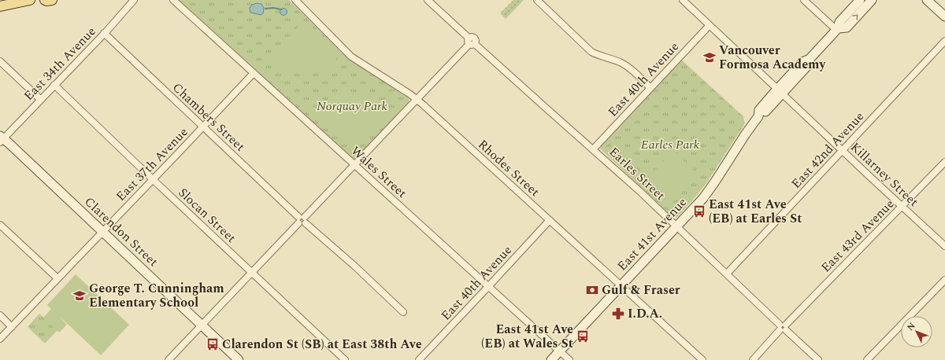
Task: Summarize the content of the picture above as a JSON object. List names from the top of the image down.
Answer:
{
  "streets": {
    "main road": ["Clarendon Street", "East 41st Avenue"],
    "street": [
      "East 34th Avenue",
      "East 40th Avenue",
      "Chambers Street",
      "East 42nd Avenue",
      "East 37th Avenue",
      "Rhodes Street",
      "Wales Street",
      "Earles Street",
      "Killarney Street",
      "Slocan Street",
      "East 43rd Avenue"
    ]
  },
  "crossings": [
    ["East 34th Avenue", "Chambers Street"],
    ["East 34th Avenue", "Slocan Street"],
    ["East 34th Avenue", "Clarendon Street"],
    ["East 40th Avenue", "Rhodes Street"],
    ["East 40th Avenue", "Wales Street"],
    ["East 40th Avenue", "Earles Street"],
    ["East 40th Avenue", "Killarney Street"],
    ["Chambers Street", "East 37th Avenue"],
    ["East 42nd Avenue", "Earles Street"],
    ["East 42nd Avenue", "Killarney Street"],
    ["East 37th Avenue", "Wales Street"],
    ["East 37th Avenue", "Slocan Street"],
    ["East 37th Avenue", "Clarendon Street"],
    ["Rhodes Street", "East 41st Avenue"],
    ["Wales Street", "East 41st Avenue"],
    ["Earles Street", "East 41st Avenue"],
    ["Earles Street", "East 43rd Avenue"],
    ["Killarney Street", "East 41st Avenue"],
    ["Killarney Street", "East 43rd Avenue"]
  ],
  "parks": ["Norquay Park", "Earles Park"],
  "places": {
    "school or university": ["Vancouver Formosa Academy", "George T. Cunningham Elementary School"],
    "bus stop": ["East 41st Ave (EB) at Earles St", "East 41st Ave (EB) at Wales St", "Clarendon St (SB) at East 38th Ave"],
    "bank": ["Gulf & Fraser"],
    "pharmacy": ["I.D.A."]
  },
  "north": "top left"
}
